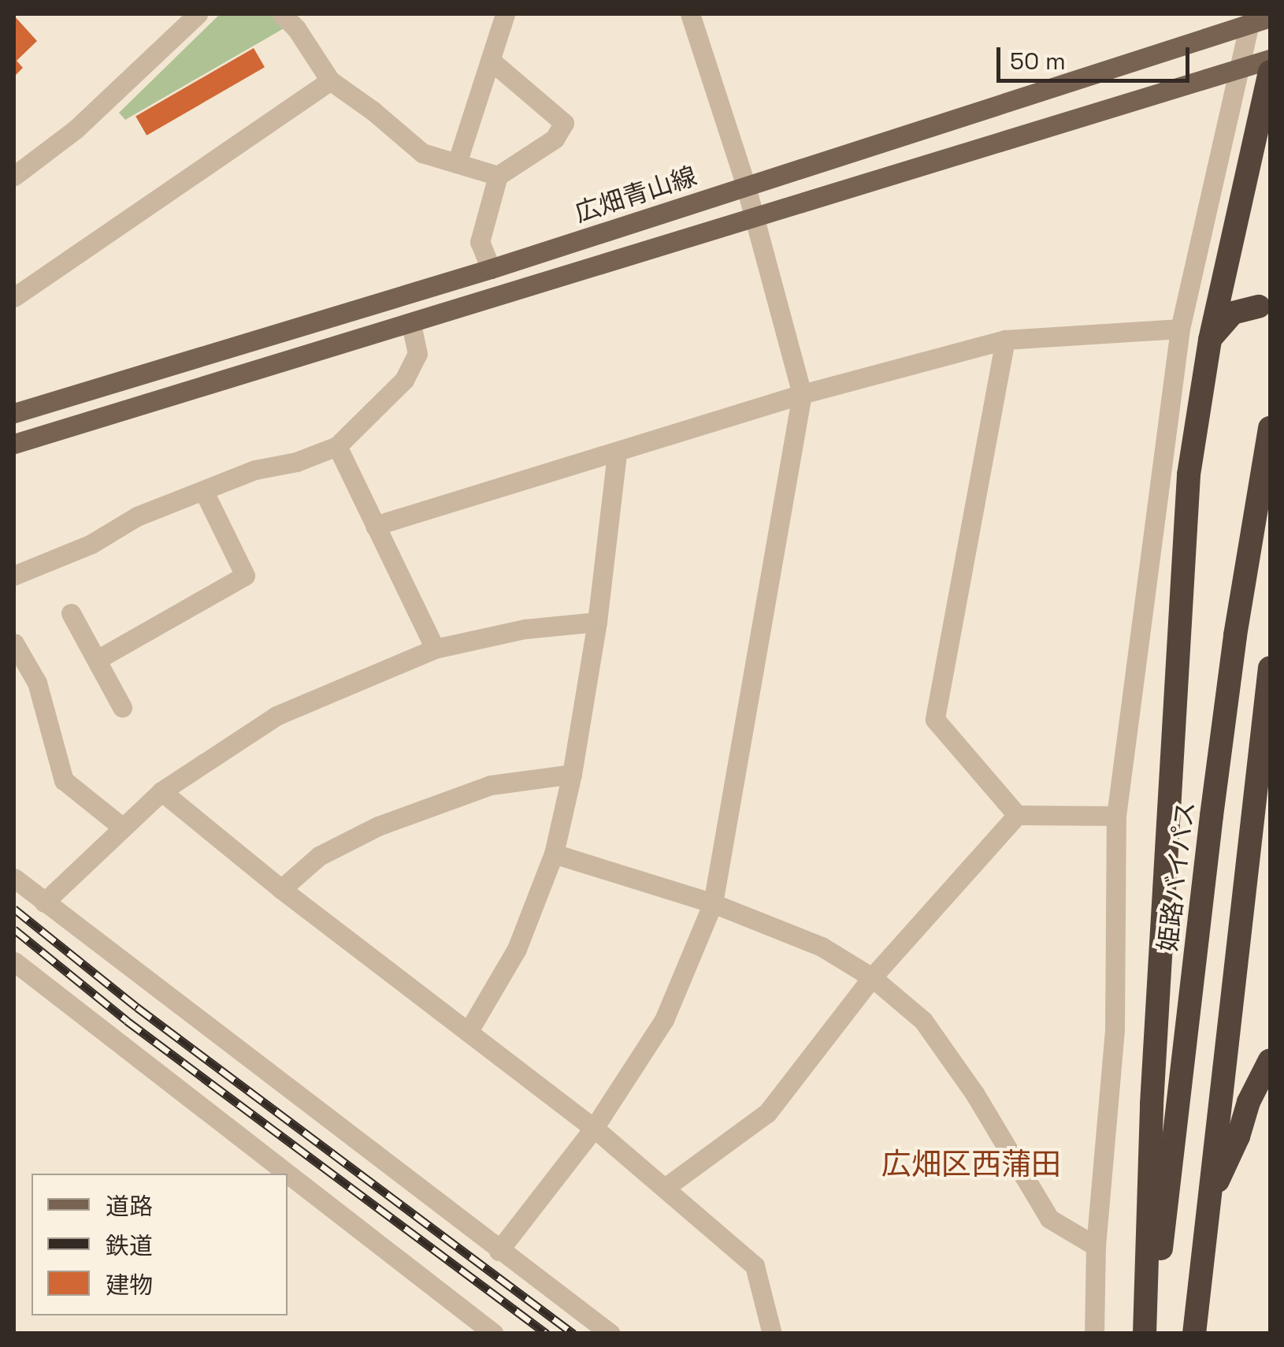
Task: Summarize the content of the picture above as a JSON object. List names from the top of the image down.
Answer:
{
  "streets": {
    "highway": ["姫路バイパス"],
    "main road": ["広畑青山線"]
  },
  "districts": ["広畑区西蒲田"],
  "legend": ["道路", "鉄道", "建物"],
  "scale_bar": "50 m"
}
